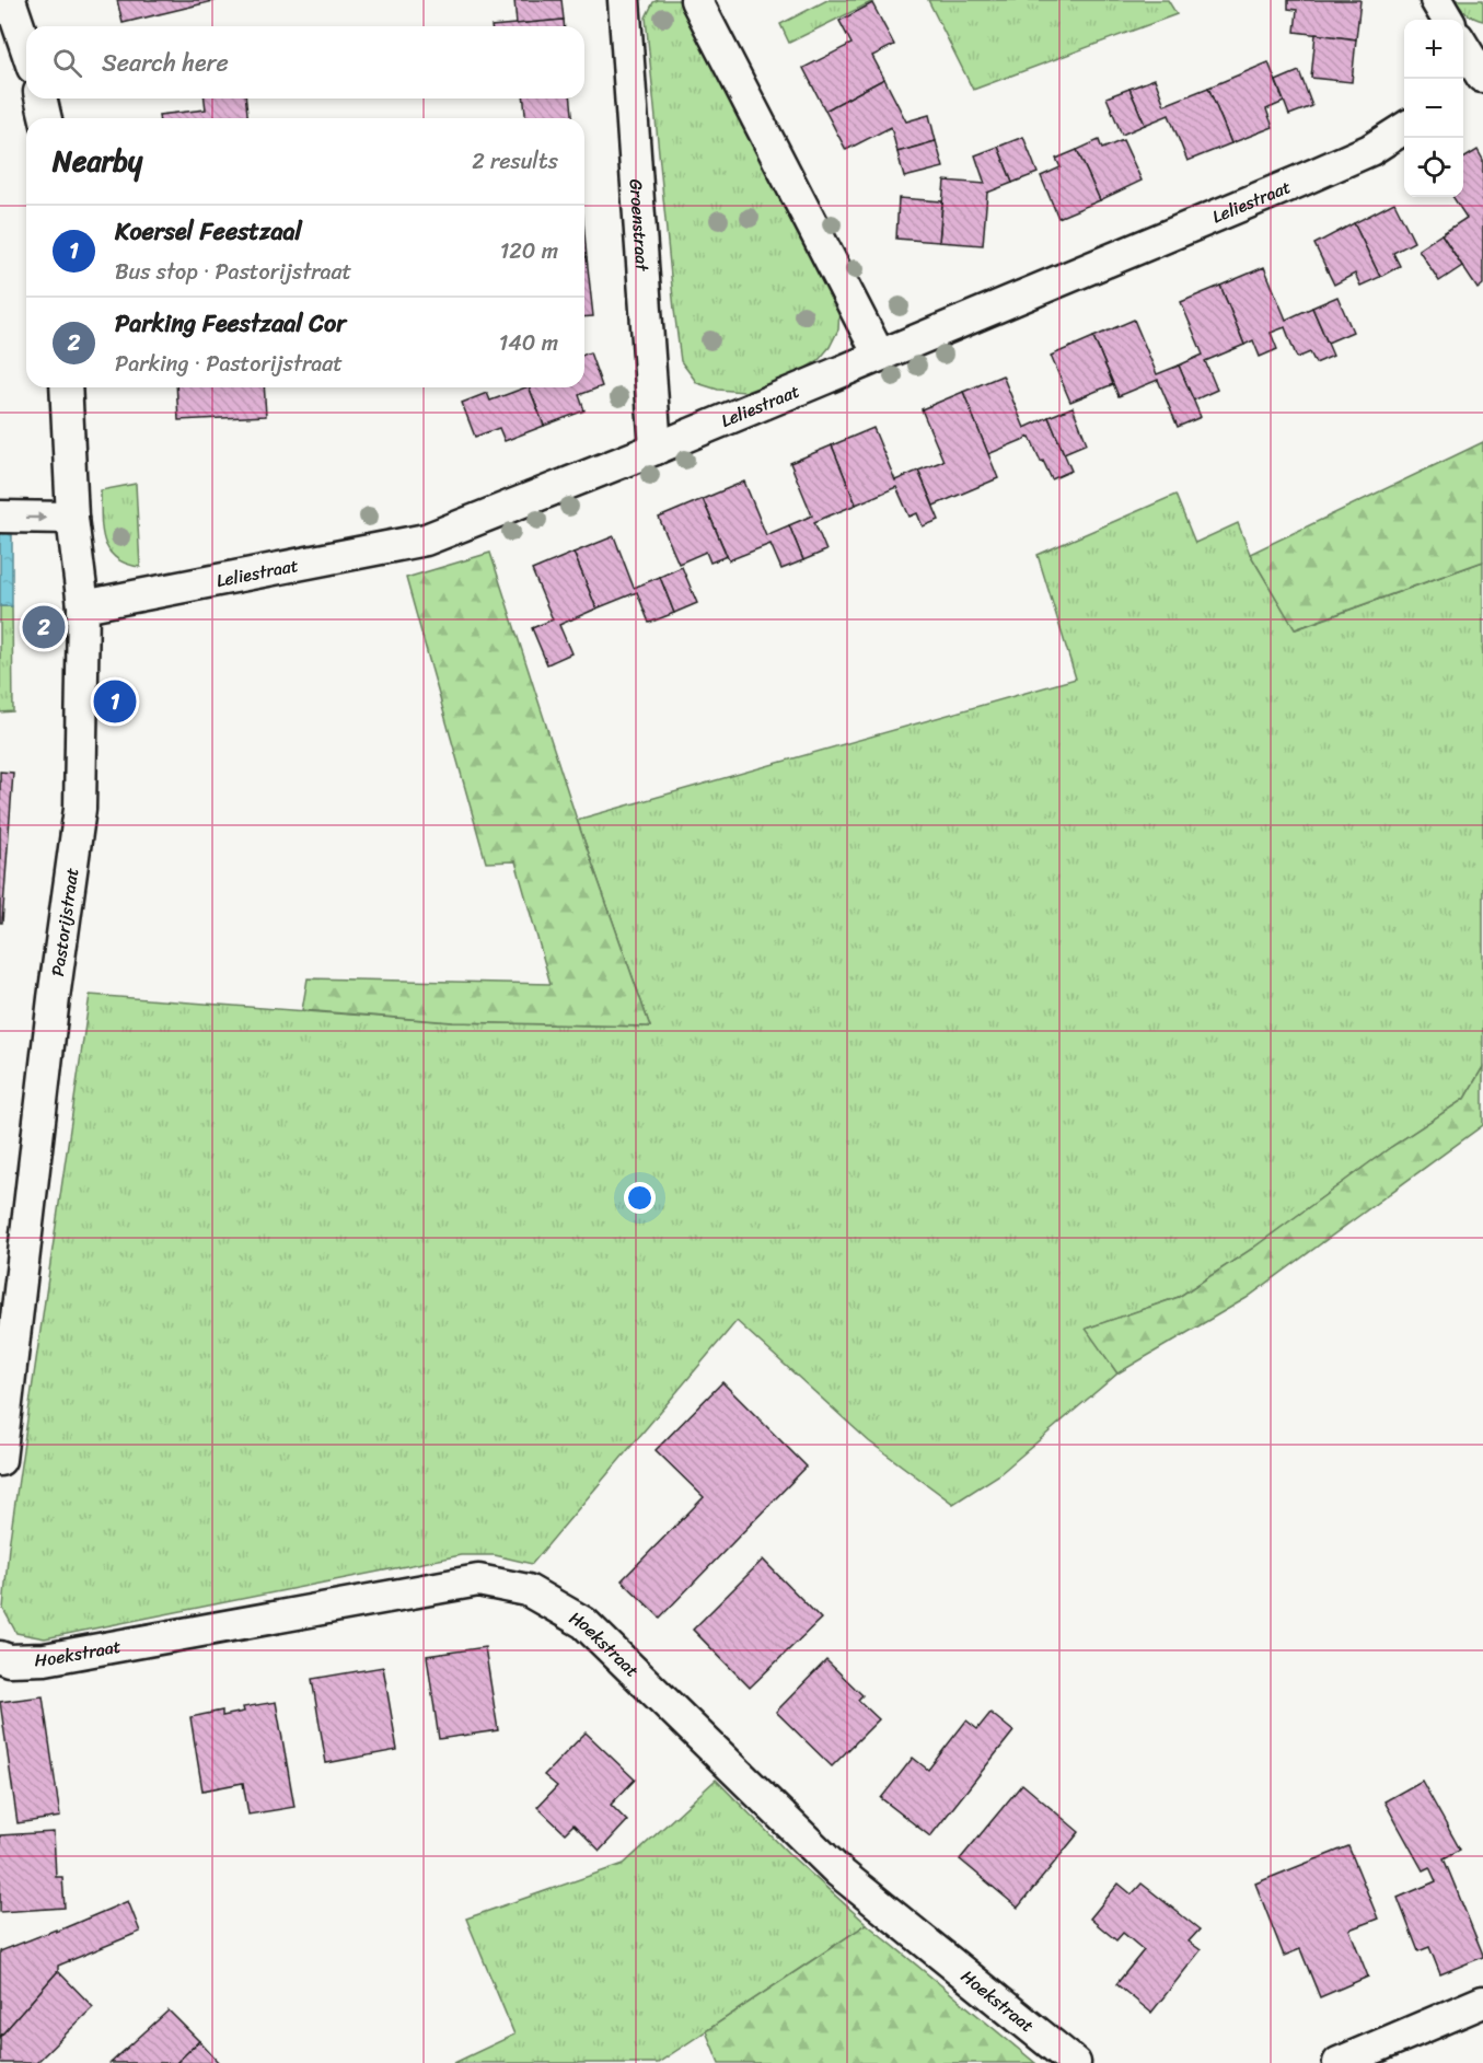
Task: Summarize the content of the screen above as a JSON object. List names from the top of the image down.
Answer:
{
  "streets": {
    "street": [
      "Leliestraat",
      "Groenstraat",
      "Pastorijstraat",
      "Hoekstraat"
    ]
  },
  "crossings": [
    ["Leliestraat", "Groenstraat"],
    ["Leliestraat", "Pastorijstraat"]
  ],
  "page": {
    "map_buttons": ["+", "−"],
    "search": "Search here",
    "heading": ["Nearby", "2 results"],
    "list": [
      {
        "mark": "1",
        "name": "Koersel Feestzaal",
        "note": "Bus stop · Pastorijstraat",
        "value": "120 m"
      },
      {
        "mark": "2",
        "name": "Parking Feestzaal Cor",
        "note": "Parking · Pastorijstraat",
        "value": "140 m"
      }
    ],
    "pins": ["2", "1"]
  }
}
